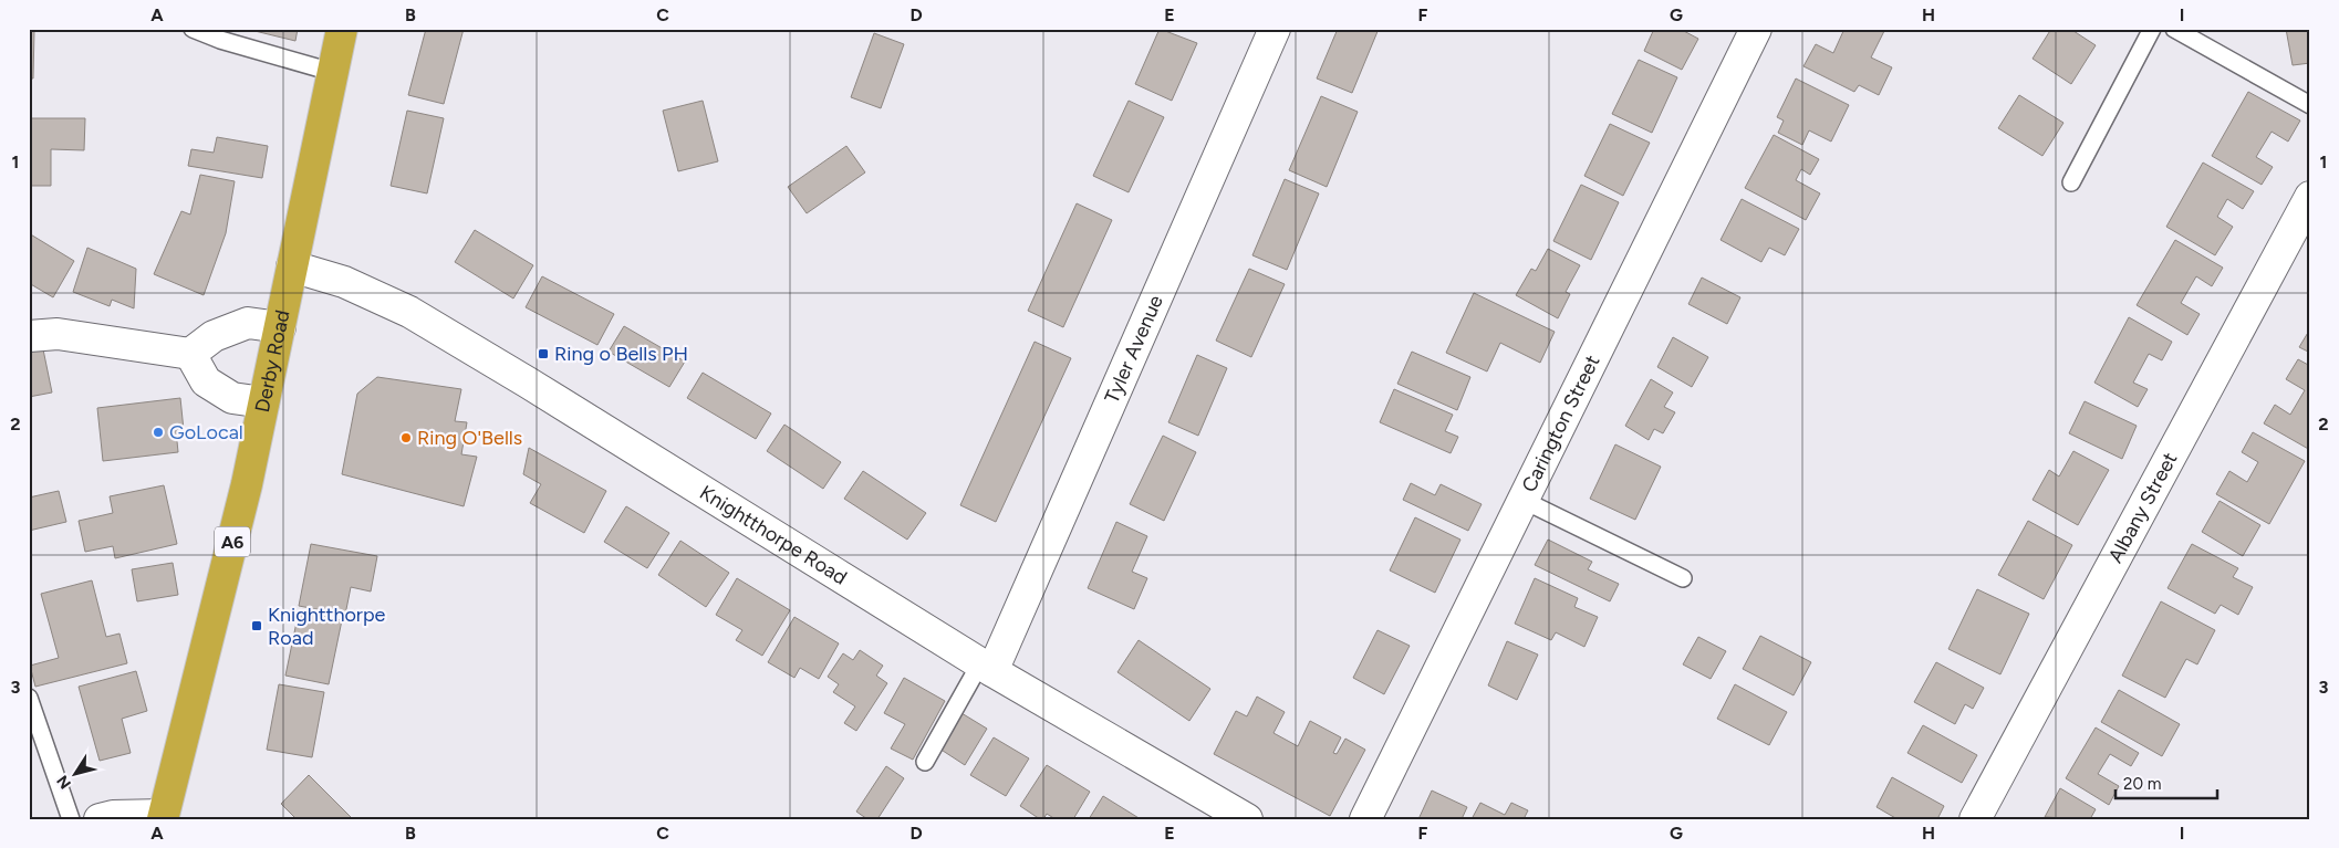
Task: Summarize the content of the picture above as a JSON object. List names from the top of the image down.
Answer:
{
  "streets": {
    "highway": ["Derby Road", "A6"],
    "street": [
      "Tyler Avenue",
      "Carington Street",
      "Albany Street",
      "Knightthorpe Road"
    ]
  },
  "crossings": [
    ["Tyler Avenue", "Knightthorpe Road"],
    ["Derby Road", "Knightthorpe Road"]
  ],
  "places": {
    "transit": ["Ring o Bells PH", "Knightthorpe Road"],
    "other": ["GoLocal", "Ring O'Bells"]
  },
  "scale_bar": "20 m",
  "north": "bottom left",
  "grid": {
    "columns": [
      "A",
      "B",
      "C",
      "D",
      "E",
      "F",
      "G",
      "H",
      "I"
    ],
    "rows": ["1", "2", "3"]
  }
}
